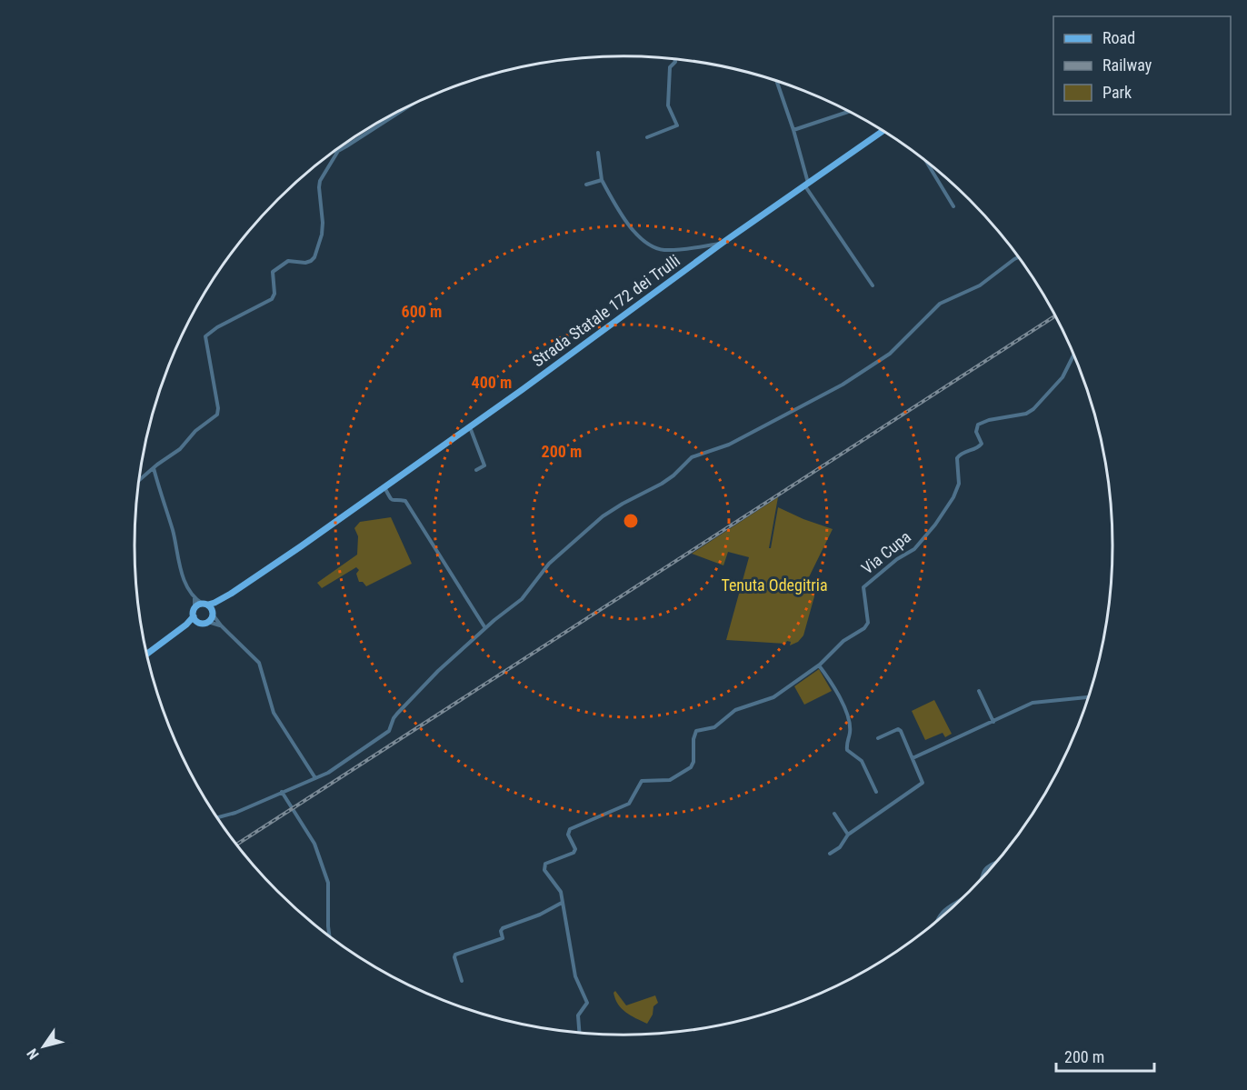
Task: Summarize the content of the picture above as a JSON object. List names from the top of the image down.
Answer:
{
  "streets": {
    "main road": ["Strada Statale 172 dei Trulli"],
    "street": ["Via Cupa"]
  },
  "parks": ["Tenuta Odegitria"],
  "legend": ["Road", "Railway", "Park"],
  "scale_bar": "200 m",
  "north": "bottom left",
  "rings": ["600 m", "400 m", "200 m"]
}
